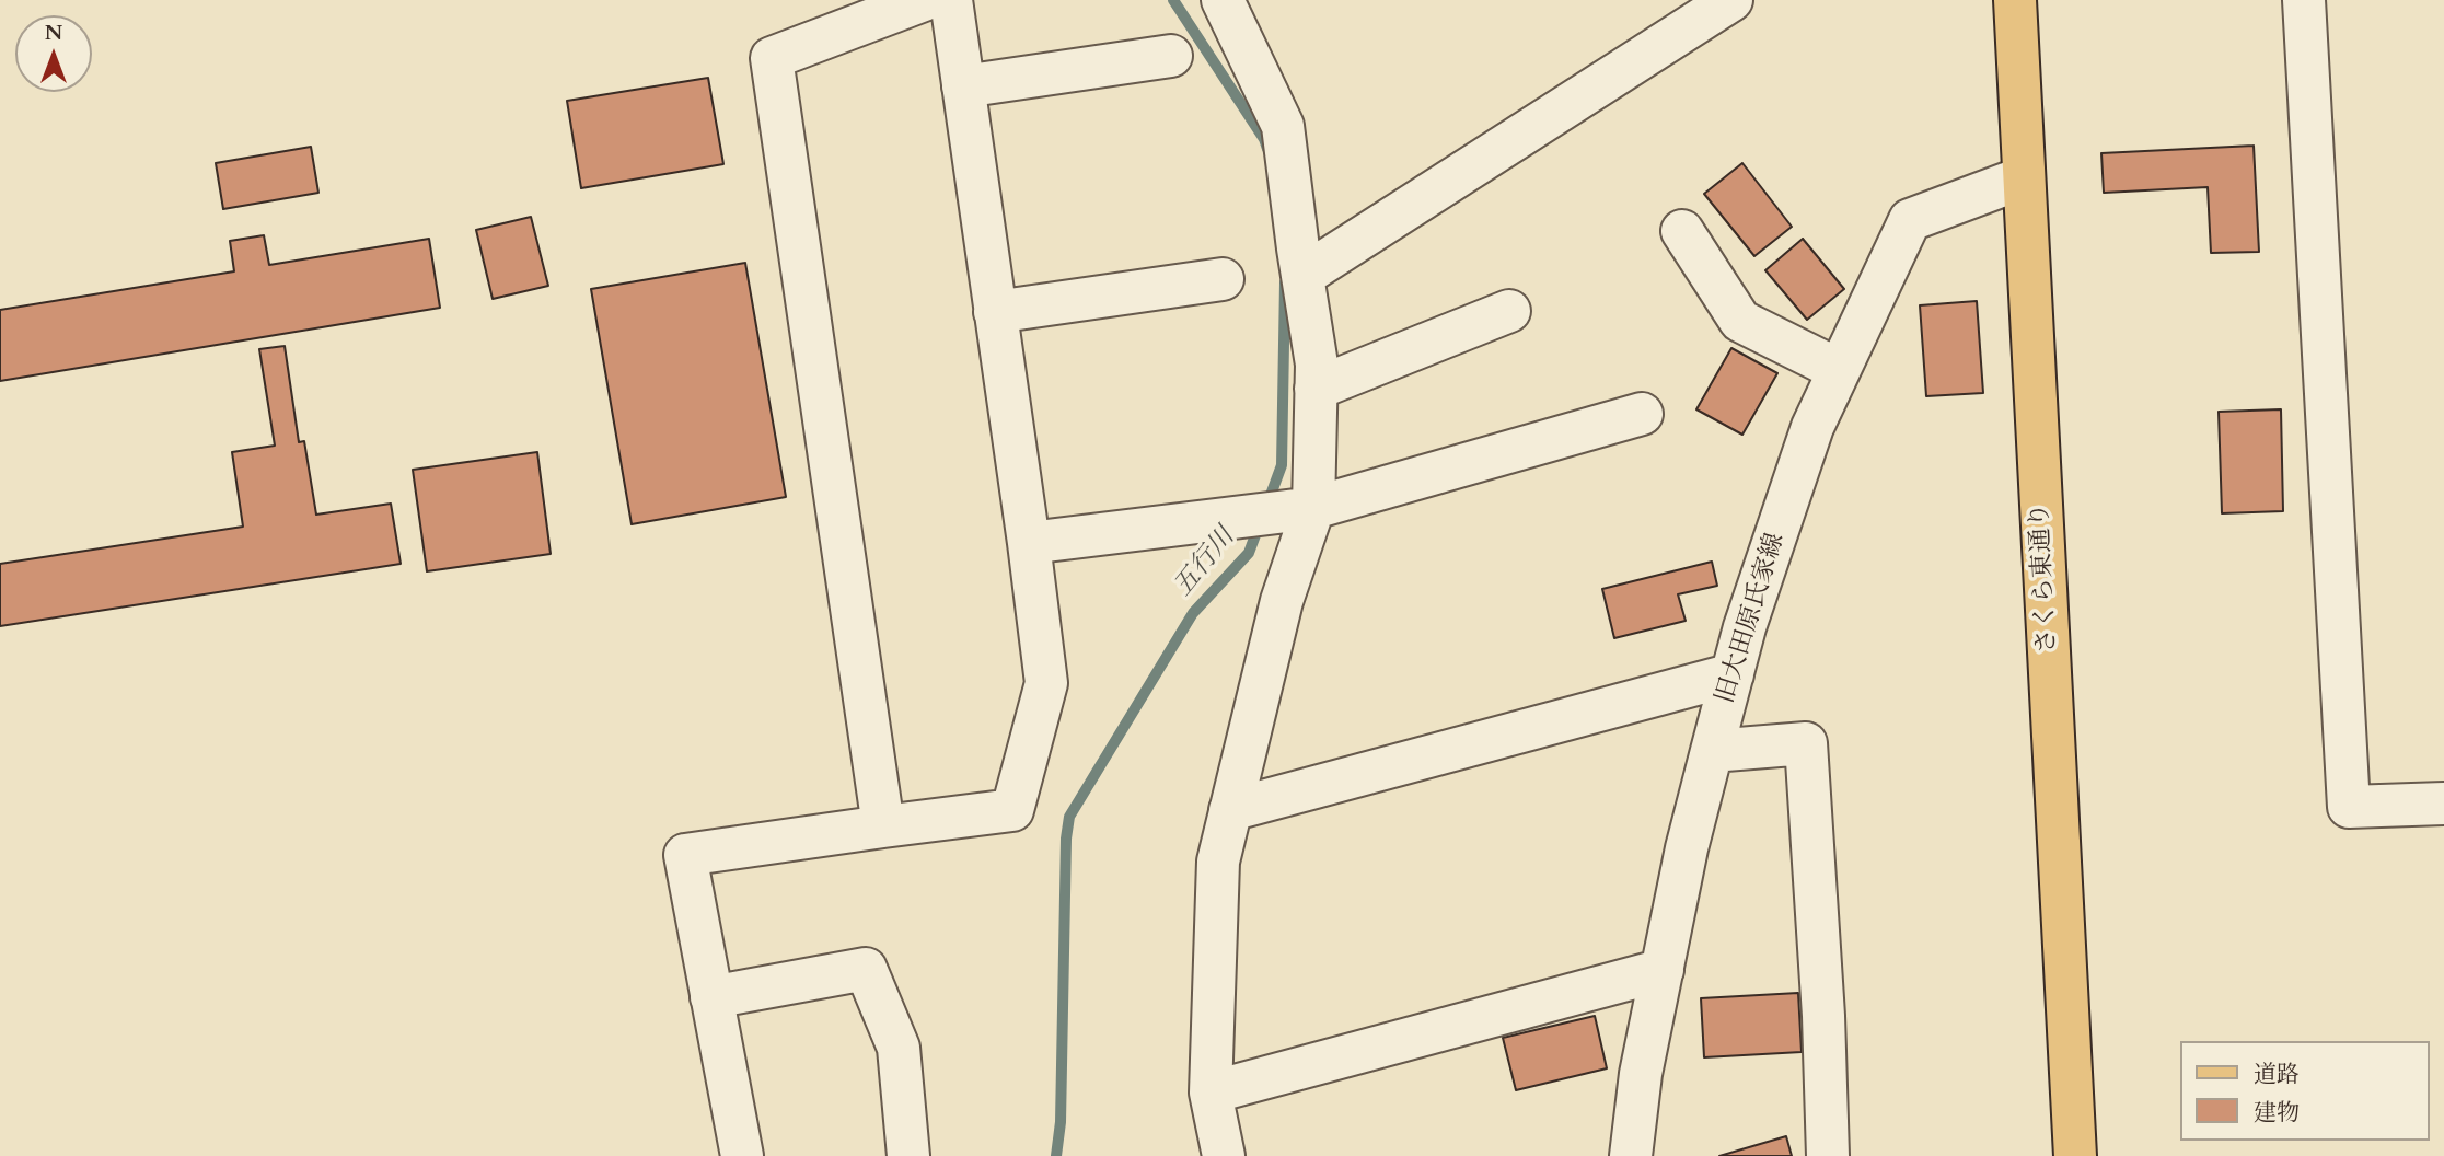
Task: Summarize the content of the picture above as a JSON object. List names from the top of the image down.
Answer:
{
  "streets": {
    "main road": ["さくら東通り"],
    "street": ["旧大田原氏家線"]
  },
  "crossings": [
    ["さくら東通り", "旧大田原氏家線"]
  ],
  "water": ["五行川"],
  "legend": ["道路", "建物"],
  "north": "top"
}
